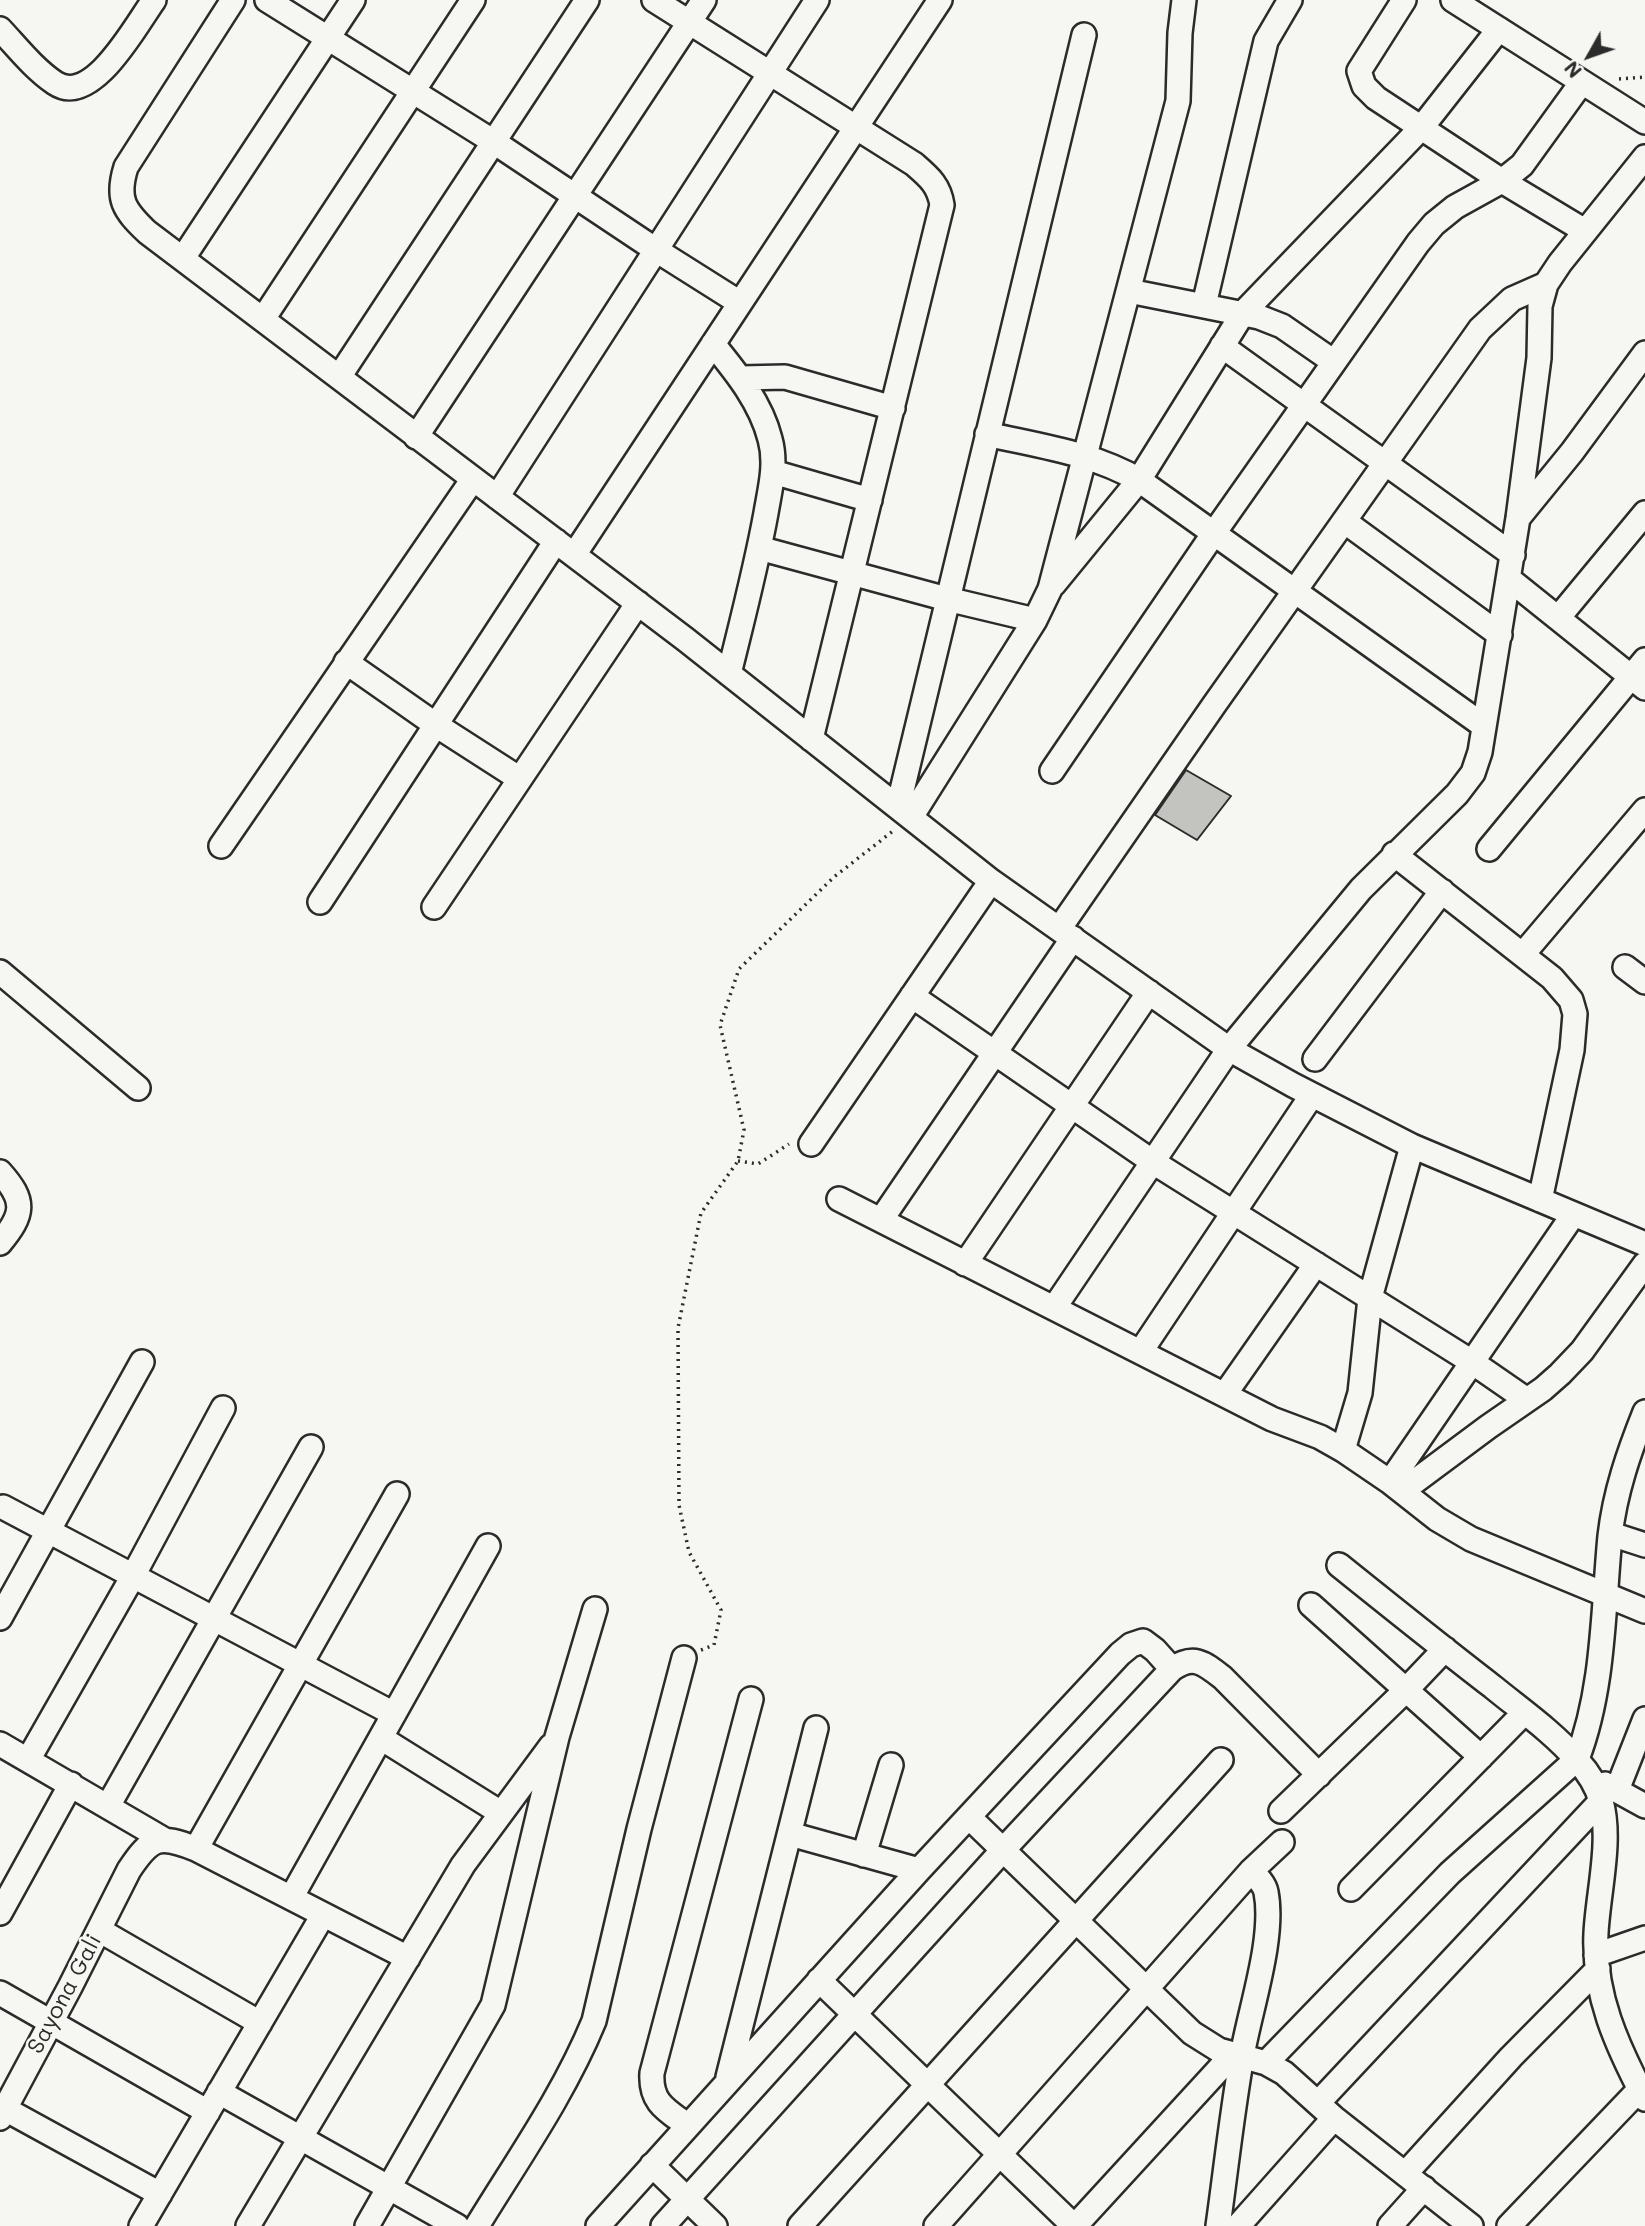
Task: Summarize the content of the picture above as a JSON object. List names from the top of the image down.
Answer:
{
  "streets": {
    "street": ["Sayona Gali"]
  },
  "north": "bottom left"
}
